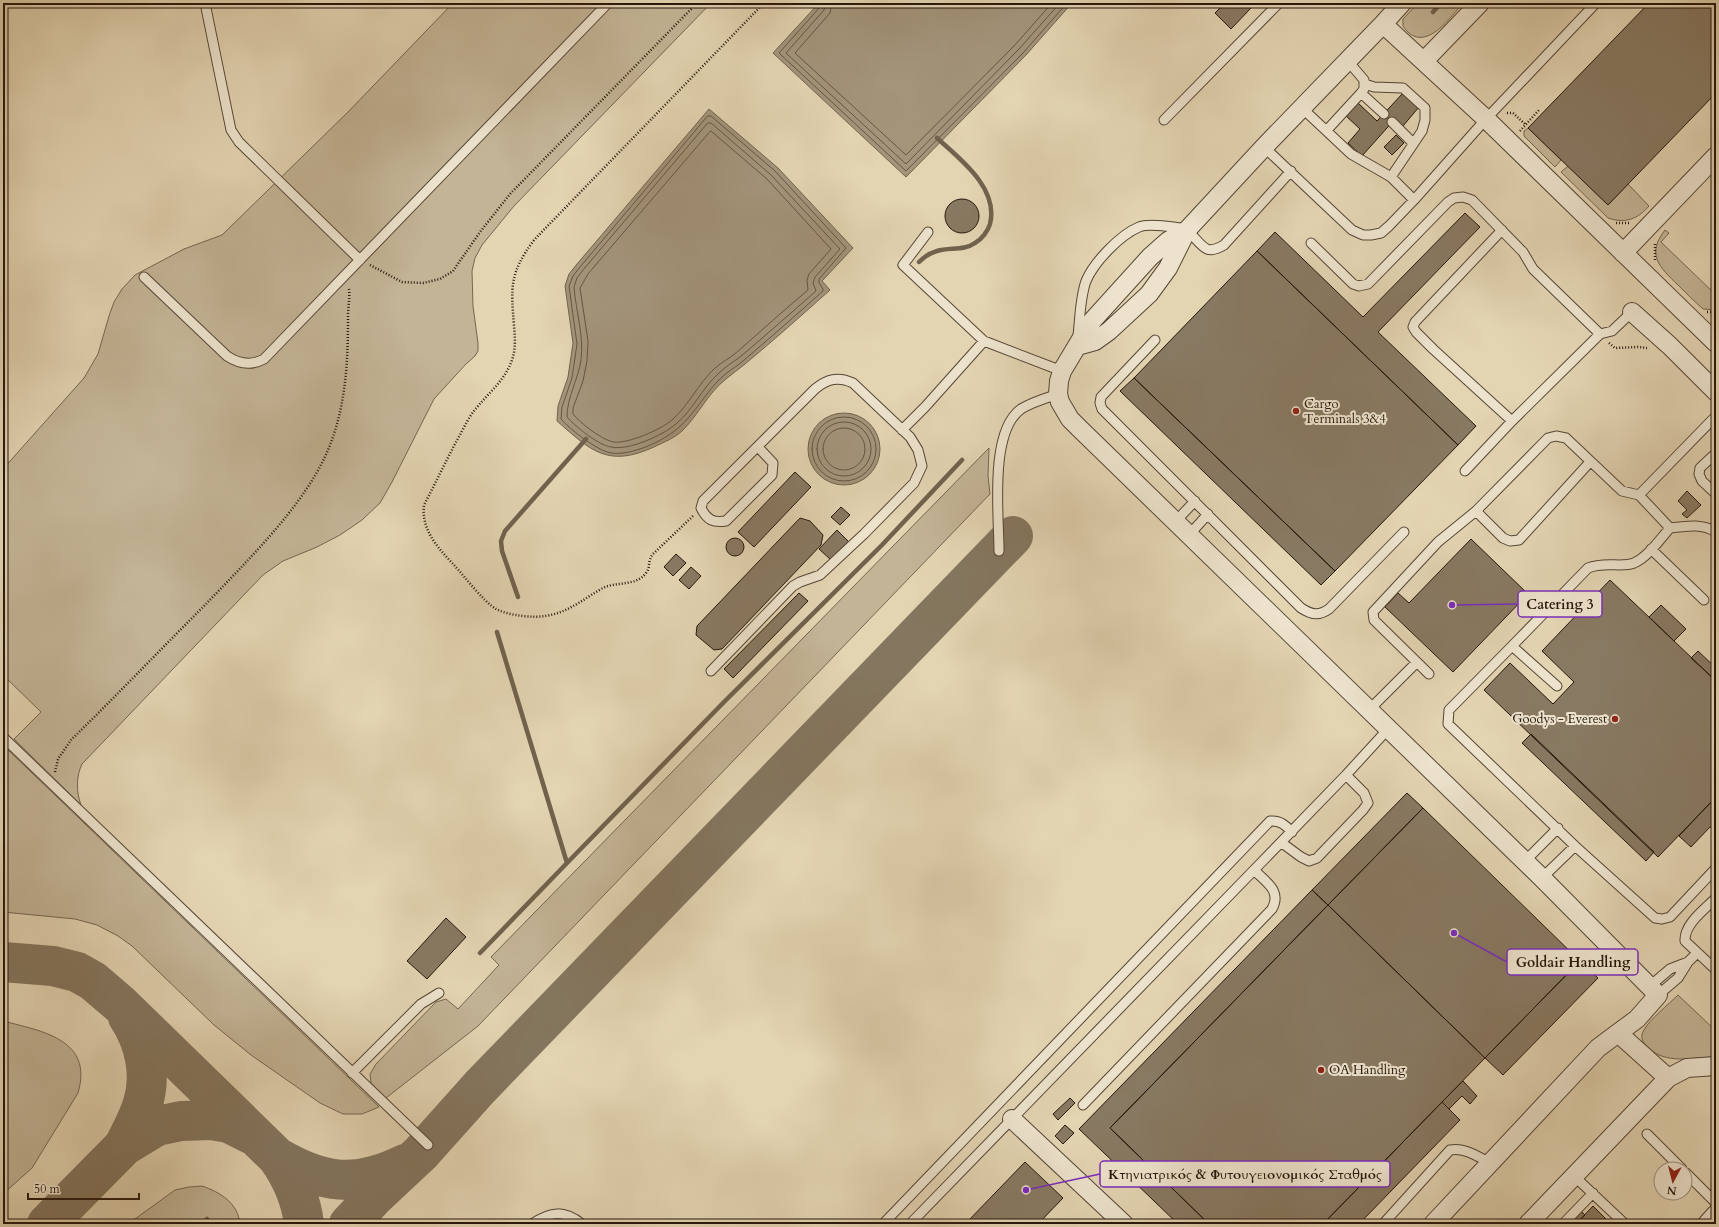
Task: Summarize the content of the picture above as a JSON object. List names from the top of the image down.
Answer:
{
  "places": [
    "Cargo Terminals 3&4",
    "Catering 3",
    "Goodys - Everest",
    "Goldair Handling",
    "OA Handling",
    "Κτηνιατρικός & Φυτουγειονομικός Σταθμός"
  ],
  "scale_bar": "50 m",
  "north": "bottom"
}
